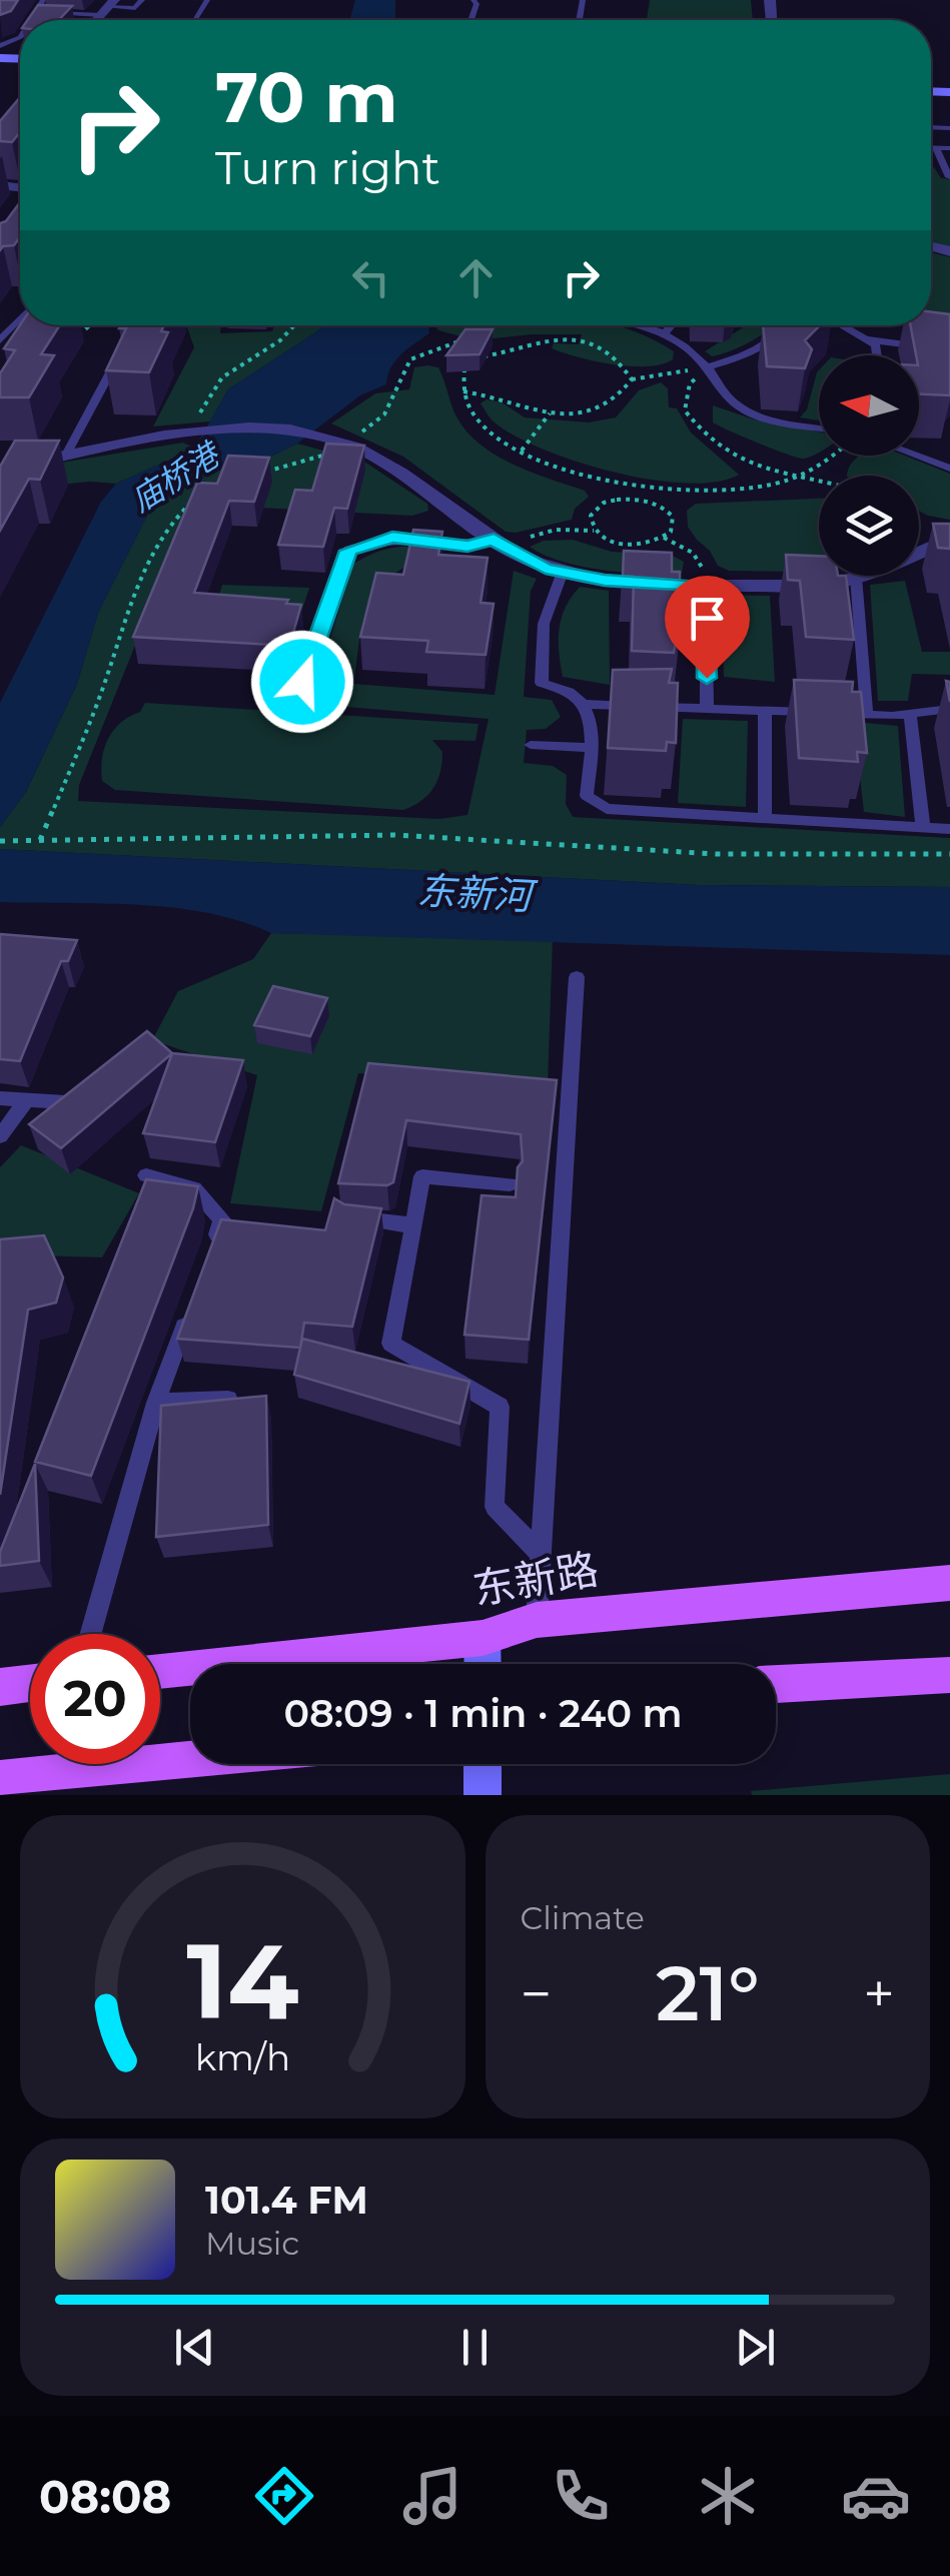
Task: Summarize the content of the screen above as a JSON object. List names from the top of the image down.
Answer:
{
  "streets": {
    "main road": ["东新路"]
  },
  "water": ["庙桥港", "东新河"],
  "north": "left",
  "page": {
    "turn": ["70 m", "Turn right"],
    "limit": "20",
    "trip": "08:09 · 1 min · 240 m",
    "tile": "Climate",
    "heat": ["−", "21°", "+"],
    "song": ["101.4 FM", "Music"],
    "tabs": "08:08",
    "gauge": ["14", "km/h"]
  }
}
